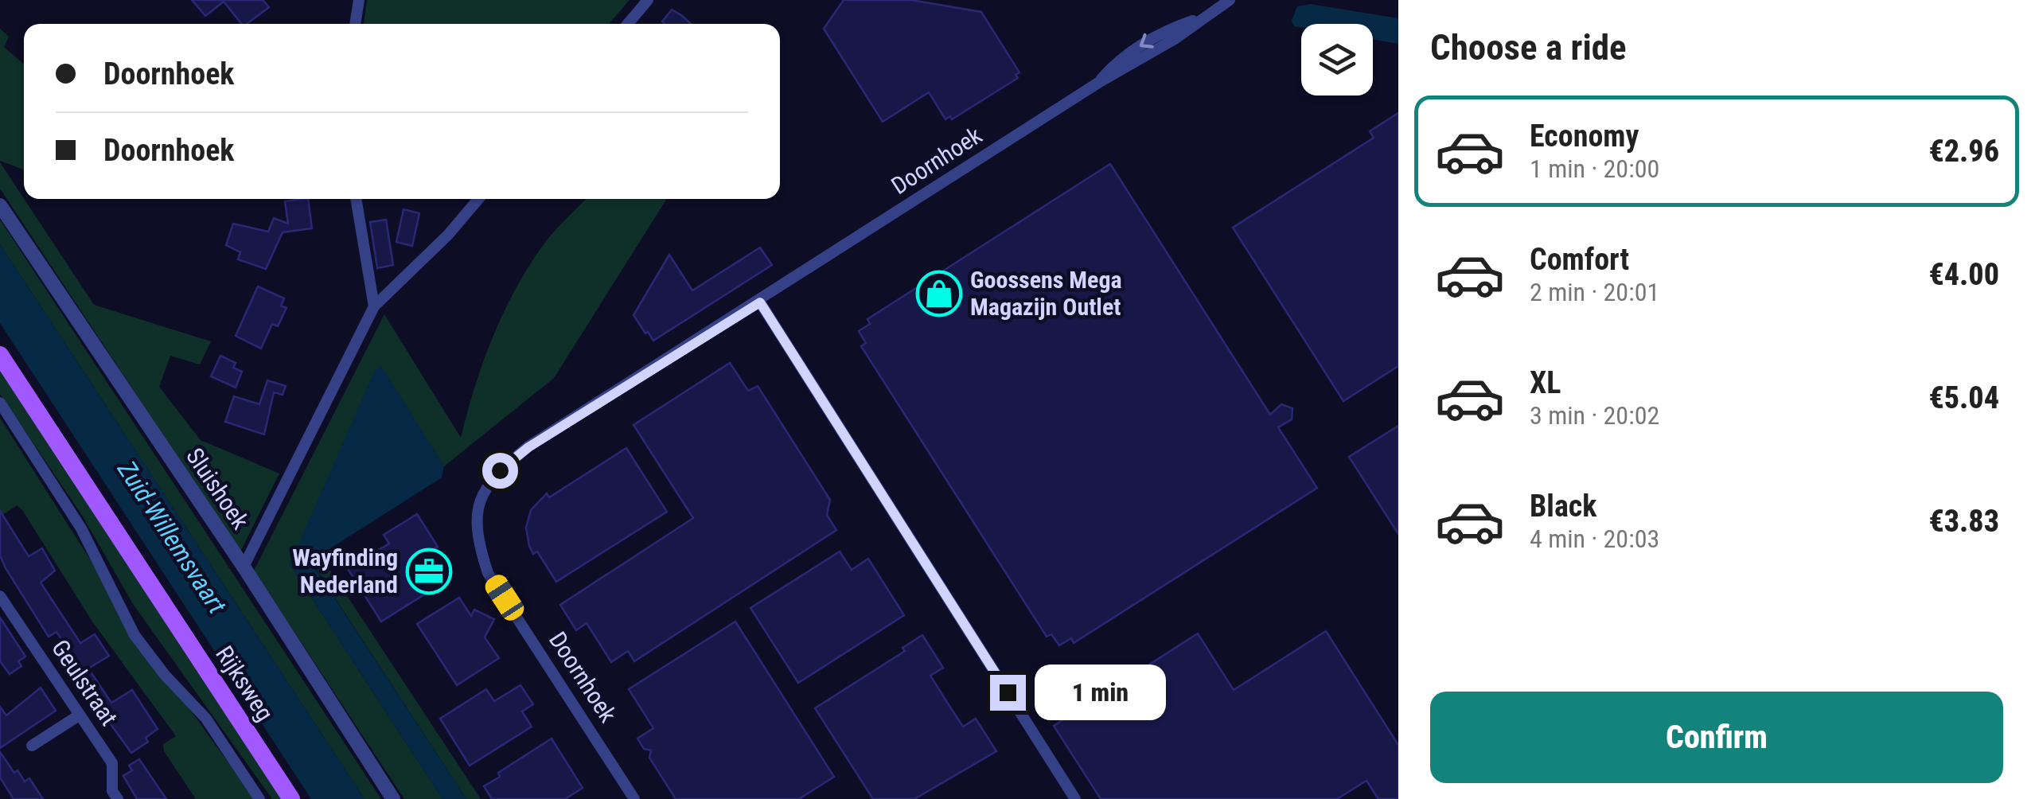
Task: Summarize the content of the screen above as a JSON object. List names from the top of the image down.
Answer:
{
  "streets": {
    "main road": ["Rijksweg"],
    "street": ["Doornhoek", "Sluishoek", "Geulstraat"]
  },
  "water": ["Zuid-Willemsvaart"],
  "places": {
    "shop": ["Goossens Mega Magazijn Outlet"],
    "office": ["Wayfinding Nederland"]
  },
  "page": {
    "heading": "Choose a ride",
    "banner": ["Doornhoek", "Doornhoek"],
    "list": [
      {
        "name": "Economy",
        "note": "1 min · 20:00",
        "value": "€2.96"
      },
      {
        "name": "Comfort",
        "note": "2 min · 20:01",
        "value": "€4.00"
      },
      {
        "name": "XL",
        "note": "3 min · 20:02",
        "value": "€5.04"
      },
      {
        "name": "Black",
        "note": "4 min · 20:03",
        "value": "€3.83"
      }
    ],
    "bubble": "1 min",
    "buttons": "Confirm"
  }
}
